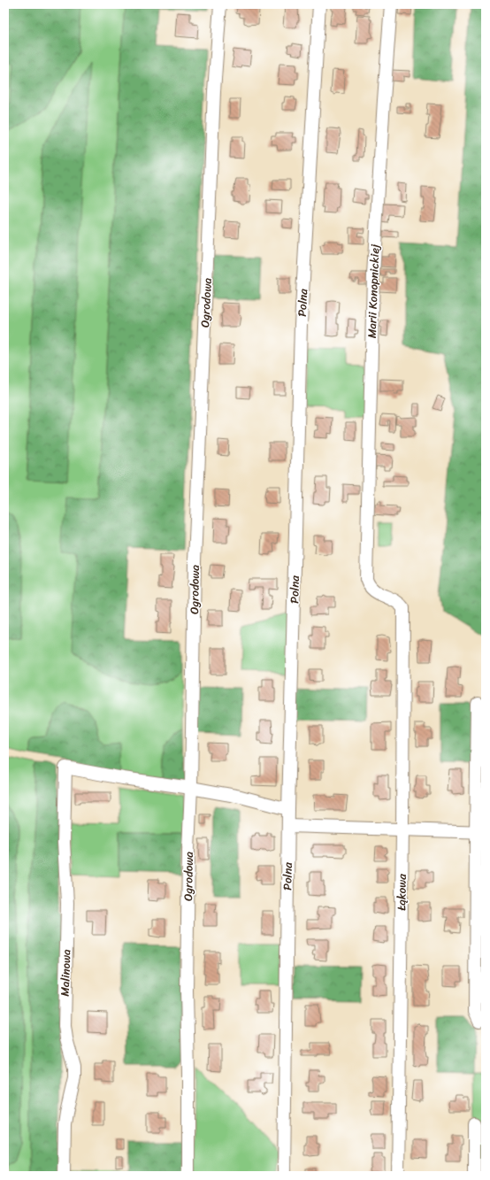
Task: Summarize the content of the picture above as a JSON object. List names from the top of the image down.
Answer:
{
  "streets": {
    "street": [
      "Marii Konopnickiej",
      "Ogrodowa",
      "Polna",
      "Łąkowa",
      "Malinowa"
    ]
  },
  "crossings": [
    ["Marii Konopnickiej", "Łąkowa"],
    ["Ogrodowa", "Malinowa"]
  ]
}
